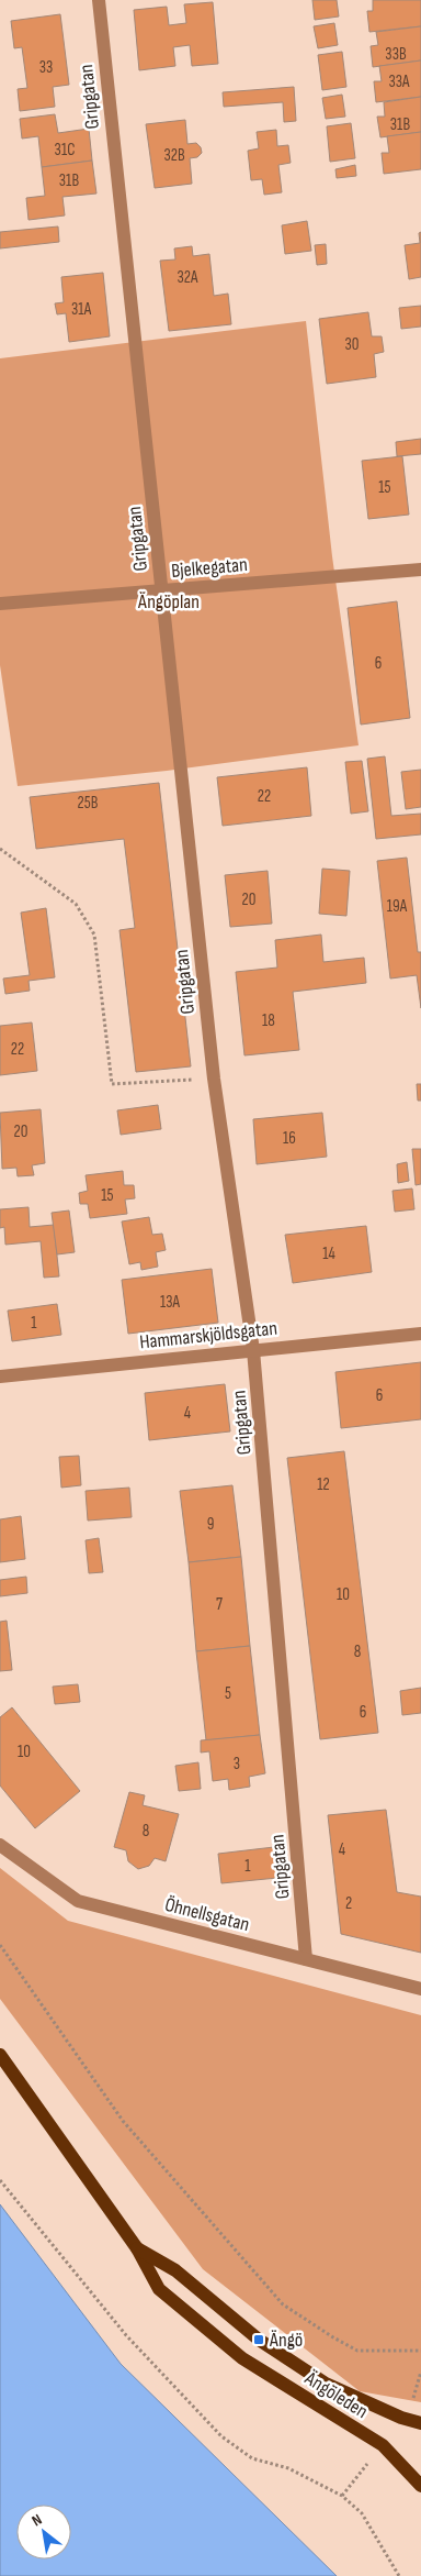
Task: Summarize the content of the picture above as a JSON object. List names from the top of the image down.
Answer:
{
  "streets": {
    "main road": ["Ängöleden"],
    "street": [
      "Gripgatan",
      "Bjelkegatan",
      "Hammarskjöldsgatan",
      "Öhnellsgatan"
    ]
  },
  "crossings": [
    ["Gripgatan", "Bjelkegatan"],
    ["Gripgatan", "Hammarskjöldsgatan"],
    ["Gripgatan", "Öhnellsgatan"]
  ],
  "parks": ["Ängöplan"],
  "places": {
    "transit": ["Ängö"]
  },
  "house_numbers": [
    "33B",
    "33",
    "33A",
    "31B",
    "31C",
    "32B",
    "31B",
    "32A",
    "31A",
    "30",
    "15",
    "6",
    "22",
    "25B",
    "20",
    "19A",
    "18",
    "22",
    "20",
    "16",
    "15",
    "14",
    "13A",
    "1",
    "6",
    "4",
    "12",
    "9",
    "10",
    "7",
    "8",
    "5",
    "6",
    "10",
    "3",
    "8",
    "4",
    "1",
    "2"
  ],
  "north": "top left"
}
